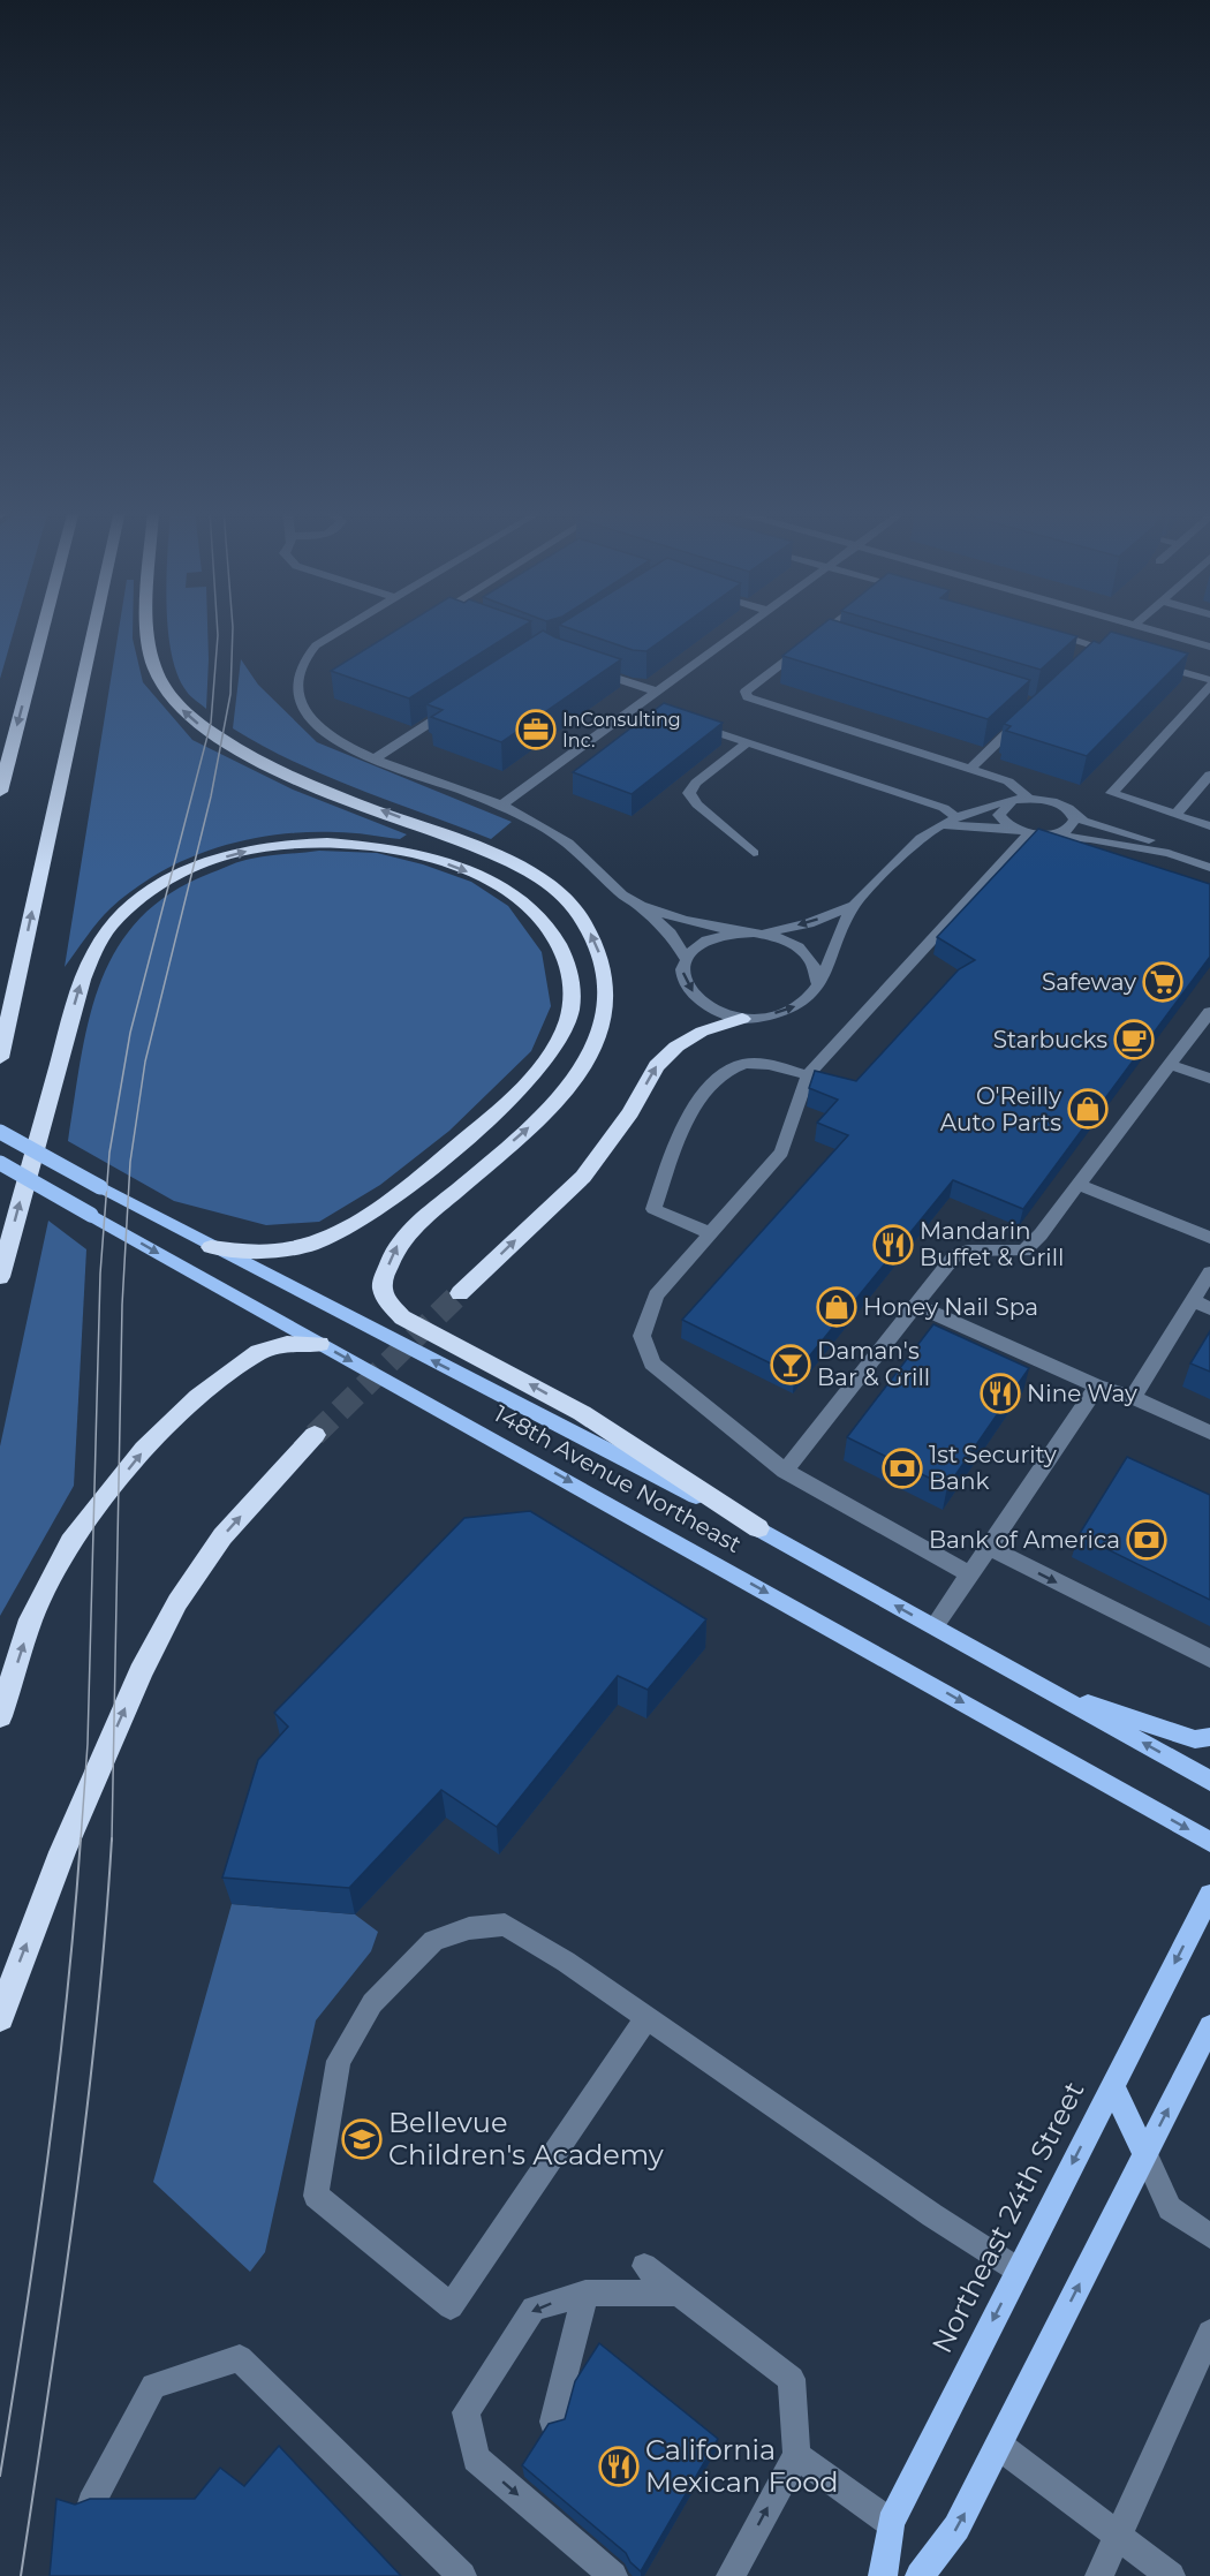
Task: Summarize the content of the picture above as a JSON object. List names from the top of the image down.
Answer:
{
  "streets": {
    "main road": ["148th Avenue Northeast", "Northeast 24th Street"]
  },
  "places": {
    "office": ["InConsulting Inc."],
    "supermarket": ["Safeway"],
    "cafe": ["Starbucks"],
    "shop": ["O'Reilly Auto Parts", "Honey Nail Spa"],
    "restaurant": ["Mandarin Buffet & Grill", "Nine Way", "California Mexican Food"],
    "bar": ["Daman's Bar & Grill"],
    "bank": ["1st Security Bank", "Bank of America"],
    "school or university": ["Bellevue Children's Academy"]
  }
}
